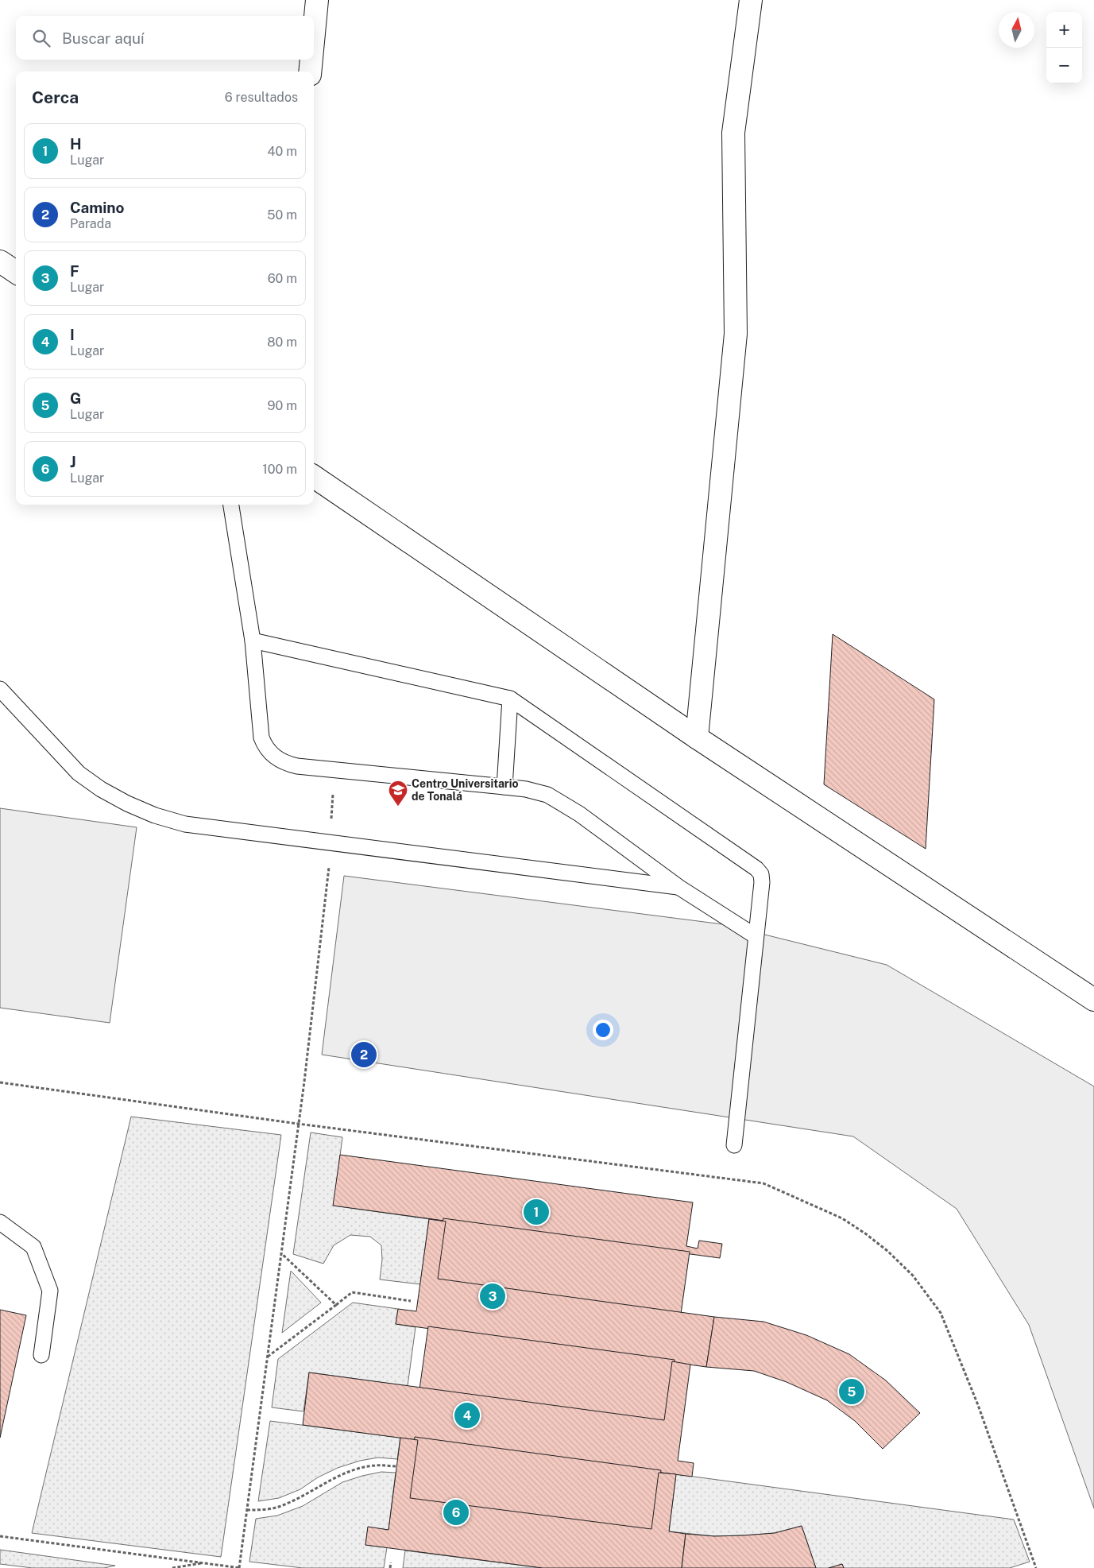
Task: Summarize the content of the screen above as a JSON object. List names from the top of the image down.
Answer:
{
  "places": {
    "school or university": ["Centro Universitario de Tonalá"]
  },
  "north": "top",
  "page": {
    "map_buttons": ["+", "−"],
    "search": "Buscar aquí",
    "heading": ["Cerca", "6 resultados"],
    "list": [
      {
        "mark": "1",
        "name": "H",
        "note": "Lugar",
        "value": "40 m"
      },
      {
        "mark": "2",
        "name": "Camino",
        "note": "Parada",
        "value": "50 m"
      },
      {
        "mark": "3",
        "name": "F",
        "note": "Lugar",
        "value": "60 m"
      },
      {
        "mark": "4",
        "name": "I",
        "note": "Lugar",
        "value": "80 m"
      },
      {
        "mark": "5",
        "name": "G",
        "note": "Lugar",
        "value": "90 m"
      },
      {
        "mark": "6",
        "name": "J",
        "note": "Lugar",
        "value": "100 m"
      }
    ],
    "pins": [
      "2",
      "1",
      "3",
      "5",
      "4",
      "6"
    ]
  }
}
